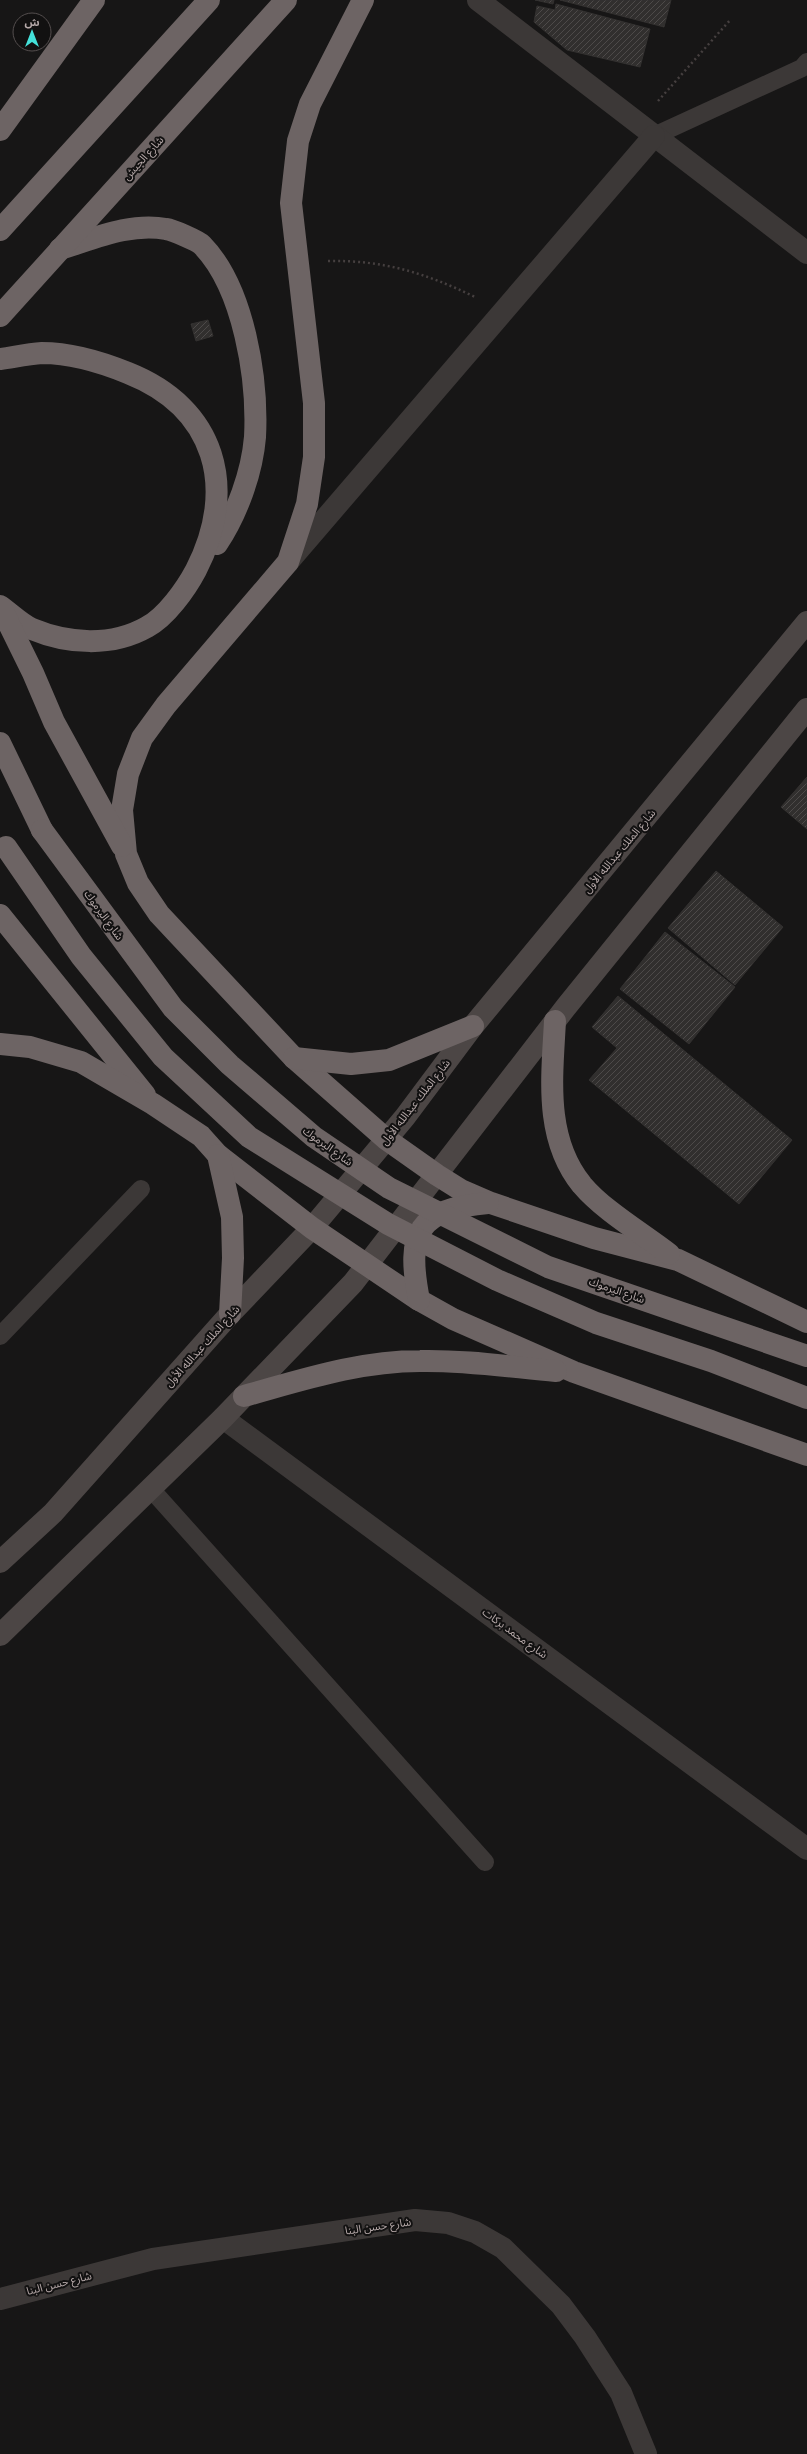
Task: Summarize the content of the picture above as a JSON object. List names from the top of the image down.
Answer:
{
  "streets": {
    "highway": ["شارع الجيش", "شارع اليرموك"],
    "main road": ["شارع الملك عبدالله الأول"],
    "street": ["شارع محمد بركات", "شارع حسن البنا"]
  },
  "north": "top"
}
